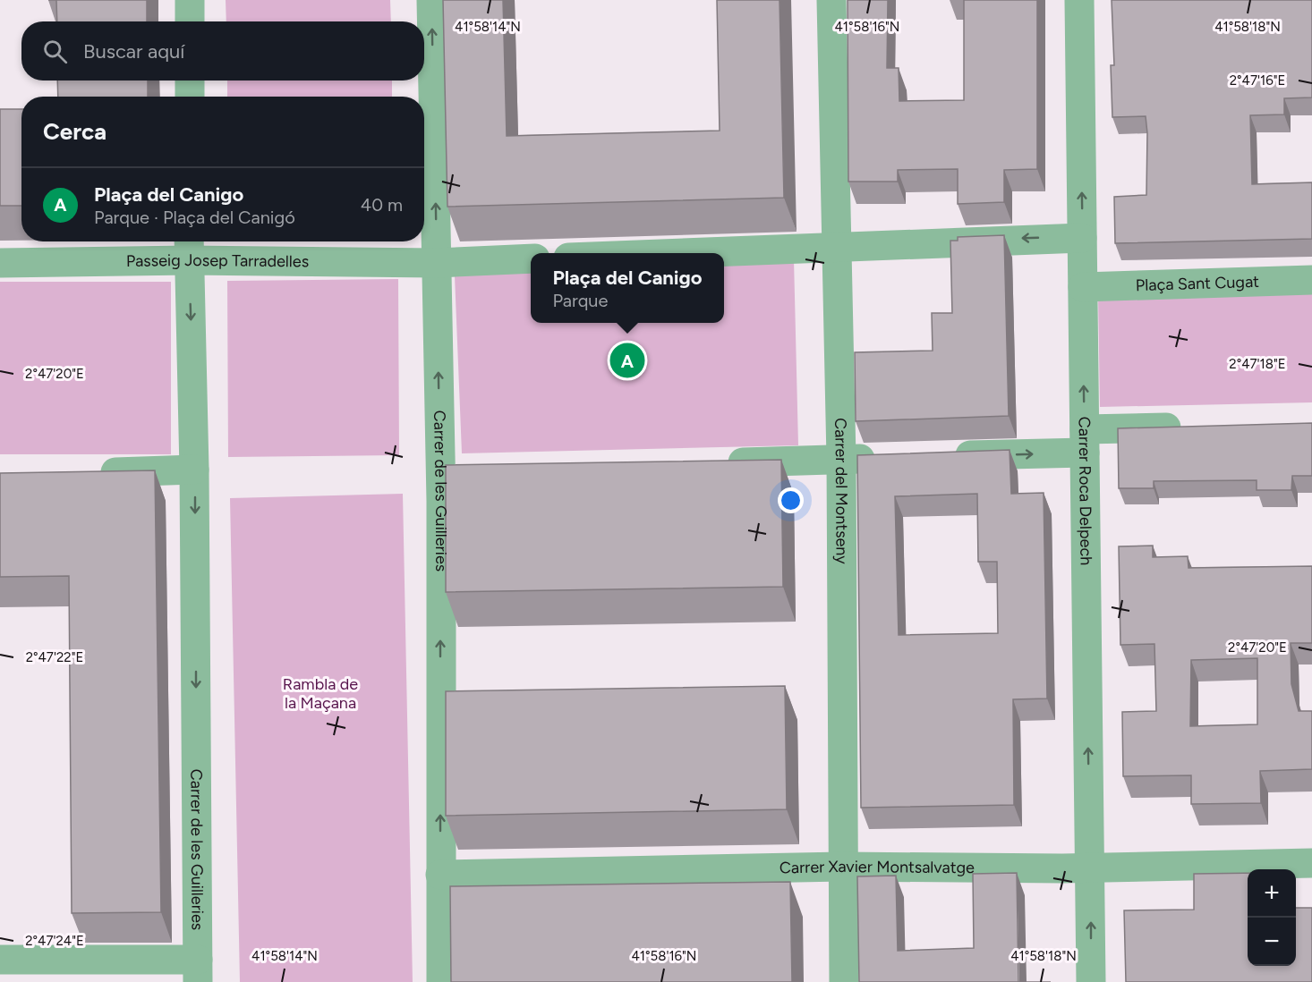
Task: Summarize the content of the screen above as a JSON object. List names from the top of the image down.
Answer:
{
  "streets": {
    "street": [
      "Passeig Josep Tarradelles",
      "Plaça Sant Cugat",
      "Carrer de les Guilleries",
      "Carrer del Montseny",
      "Carrer Roca Delpech",
      "Carrer Xavier Montsalvatge"
    ]
  },
  "crossings": [
    ["Passeig Josep Tarradelles", "Carrer de les Guilleries"],
    ["Plaça Sant Cugat", "Carrer Roca Delpech"],
    ["Carrer de les Guilleries", "Carrer Xavier Montsalvatge"],
    ["Carrer del Montseny", "Carrer Xavier Montsalvatge"],
    ["Carrer Roca Delpech", "Carrer Xavier Montsalvatge"]
  ],
  "one_way": ["Carrer Roca Delpech"],
  "parks": ["Rambla de la Maçana"],
  "page": {
    "search": "Buscar aquí",
    "heading": "Cerca",
    "list": [
      {
        "mark": "A",
        "name": "Plaça del Canigo",
        "note": "Parque · Plaça del Canigó",
        "value": "40 m"
      }
    ],
    "popup": ["Plaça del Canigo", "Parque"],
    "pins": "A",
    "map_buttons": ["+", "−"]
  },
  "coordinates": [
    "41°58'14\"N",
    "41°58'16\"N",
    "41°58'18\"N",
    "2°47'16\"E",
    "2°47'18\"E",
    "2°47'20\"E",
    "2°47'22\"E",
    "2°47'24\"E"
  ]
}
